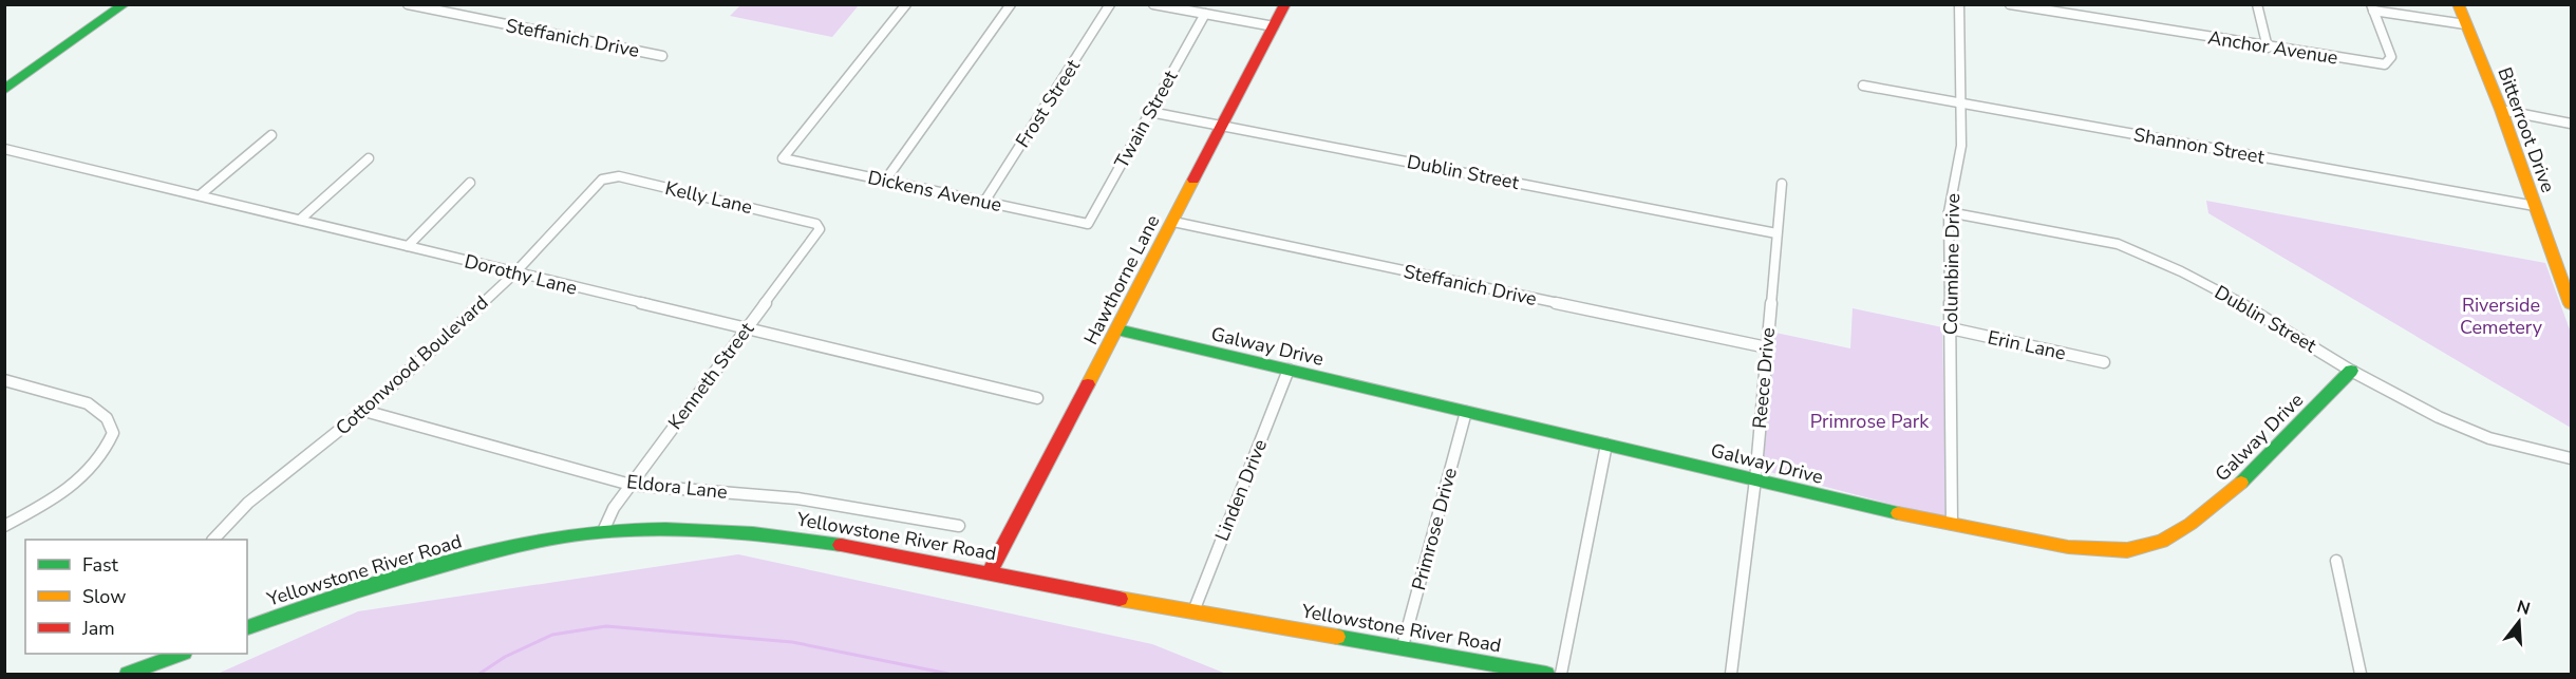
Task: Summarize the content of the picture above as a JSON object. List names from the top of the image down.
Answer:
{
  "streets": {
    "street": [
      "Steffanich Drive",
      "Anchor Avenue",
      "Frost Street",
      "Twain Street",
      "Bitterroot Drive",
      "Shannon Street",
      "Dublin Street",
      "Dickens Avenue",
      "Kelly Lane",
      "Columbine Drive",
      "Dorothy Lane",
      "Hawthorne Lane",
      "Erin Lane",
      "Galway Drive",
      "Cottonwood Boulevard",
      "Kenneth Street",
      "Reece Drive",
      "Eldora Lane",
      "Linden Drive",
      "Primrose Drive",
      "Yellowstone River Road"
    ]
  },
  "crossings": [
    ["Steffanich Drive", "Hawthorne Lane"],
    ["Steffanich Drive", "Reece Drive"],
    ["Anchor Avenue", "Bitterroot Drive"],
    ["Frost Street", "Dickens Avenue"],
    ["Twain Street", "Dublin Street"],
    ["Twain Street", "Dickens Avenue"],
    ["Bitterroot Drive", "Shannon Street"],
    ["Shannon Street", "Columbine Drive"],
    ["Dublin Street", "Columbine Drive"],
    ["Dublin Street", "Hawthorne Lane"],
    ["Dublin Street", "Galway Drive"],
    ["Dublin Street", "Reece Drive"],
    ["Kelly Lane", "Cottonwood Boulevard"],
    ["Kelly Lane", "Kenneth Street"],
    ["Columbine Drive", "Erin Lane"],
    ["Columbine Drive", "Galway Drive"],
    ["Dorothy Lane", "Cottonwood Boulevard"],
    ["Dorothy Lane", "Kenneth Street"],
    ["Hawthorne Lane", "Galway Drive"],
    ["Hawthorne Lane", "Yellowstone River Road"],
    ["Galway Drive", "Reece Drive"],
    ["Galway Drive", "Linden Drive"],
    ["Galway Drive", "Primrose Drive"],
    ["Cottonwood Boulevard", "Eldora Lane"],
    ["Kenneth Street", "Eldora Lane"],
    ["Kenneth Street", "Yellowstone River Road"],
    ["Linden Drive", "Yellowstone River Road"],
    ["Primrose Drive", "Yellowstone River Road"]
  ],
  "parks": ["Riverside Cemetery", "Primrose Park"],
  "legend": ["Fast", "Slow", "Jam"],
  "north": "top"
}
